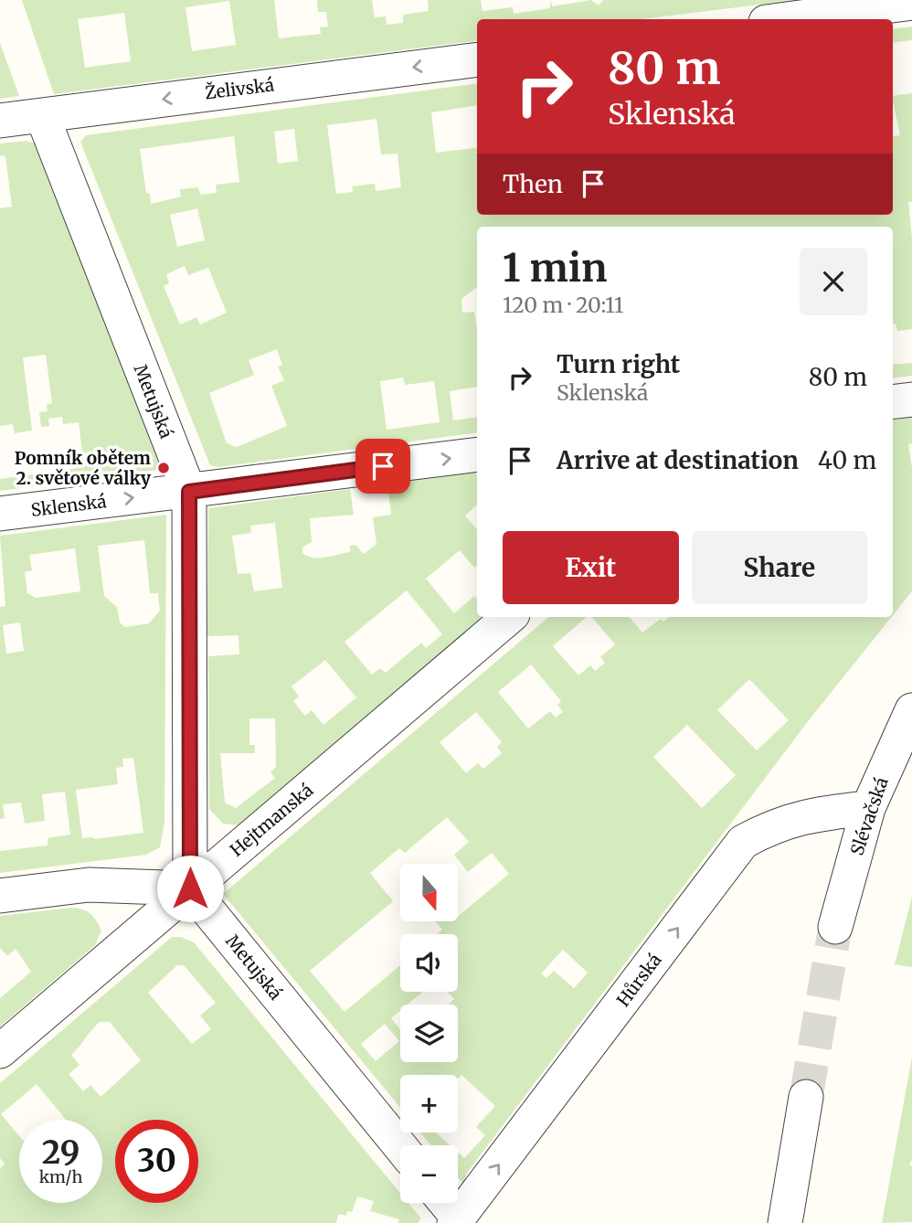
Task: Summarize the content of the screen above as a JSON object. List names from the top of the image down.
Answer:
{
  "streets": {
    "street": [
      "Želivská",
      "Metujská",
      "Sklenská",
      "Slévačská",
      "Hejtmanská",
      "Hůrská"
    ]
  },
  "crossings": [
    ["Želivská", "Metujská"],
    ["Metujská", "Sklenská"],
    ["Metujská", "Hejtmanská"],
    ["Slévačská", "Hůrská"]
  ],
  "one_way": ["Želivská", "Sklenská", "Hůrská"],
  "places": ["Pomník obětem 2. světové války"],
  "north": "bottom",
  "page": {
    "turn": ["80 m", "Sklenská"],
    "then": "Then",
    "heading": ["1 min", "120 m · 20:11"],
    "list": [
      {
        "name": "Turn right",
        "note": "Sklenská",
        "value": "80 m"
      },
      {
        "name": "Arrive at destination",
        "value": "40 m"
      }
    ],
    "buttons": ["Exit", "Share"],
    "map_buttons": ["+", "−"],
    "speed": "29 km/h",
    "limit": "30"
  }
}
